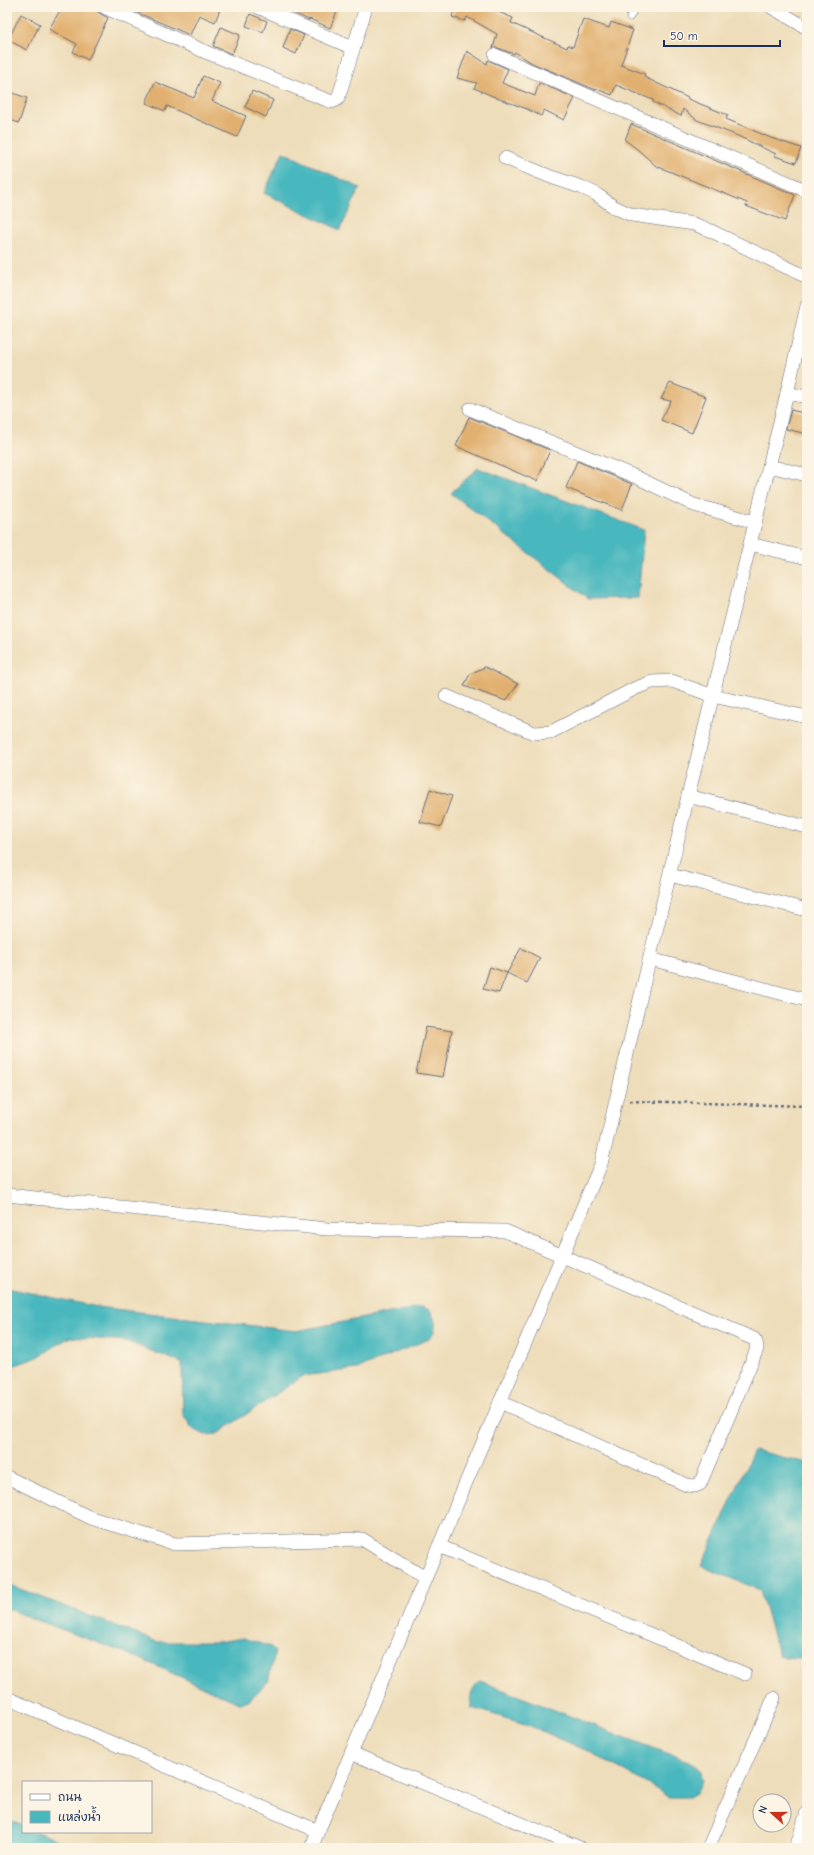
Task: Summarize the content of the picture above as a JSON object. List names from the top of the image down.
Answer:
{
  "legend": ["ถนน", "แหล่งน้ำ"],
  "scale_bar": "50 m",
  "north": "left"
}
